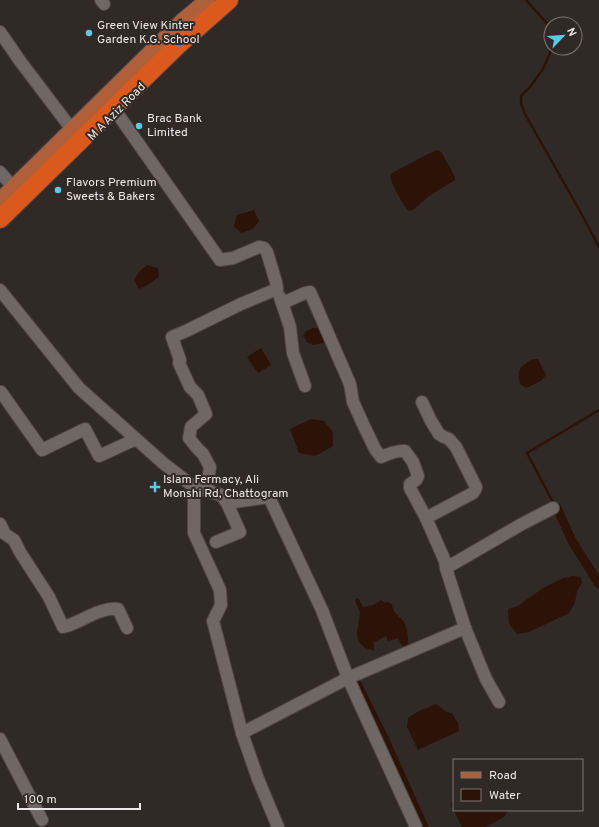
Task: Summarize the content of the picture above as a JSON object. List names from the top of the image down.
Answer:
{
  "streets": {
    "main road": ["M A Aziz Road"]
  },
  "places": {
    "other": ["Green View Kinter Garden K.G. School", "Brac Bank Limited", "Flavors Premium Sweets & Bakers"],
    "health": ["Islam Fermacy, Ali Monshi Rd, Chattogram"]
  },
  "legend": ["Road", "Water"],
  "scale_bar": "100 m",
  "north": "top right"
}
